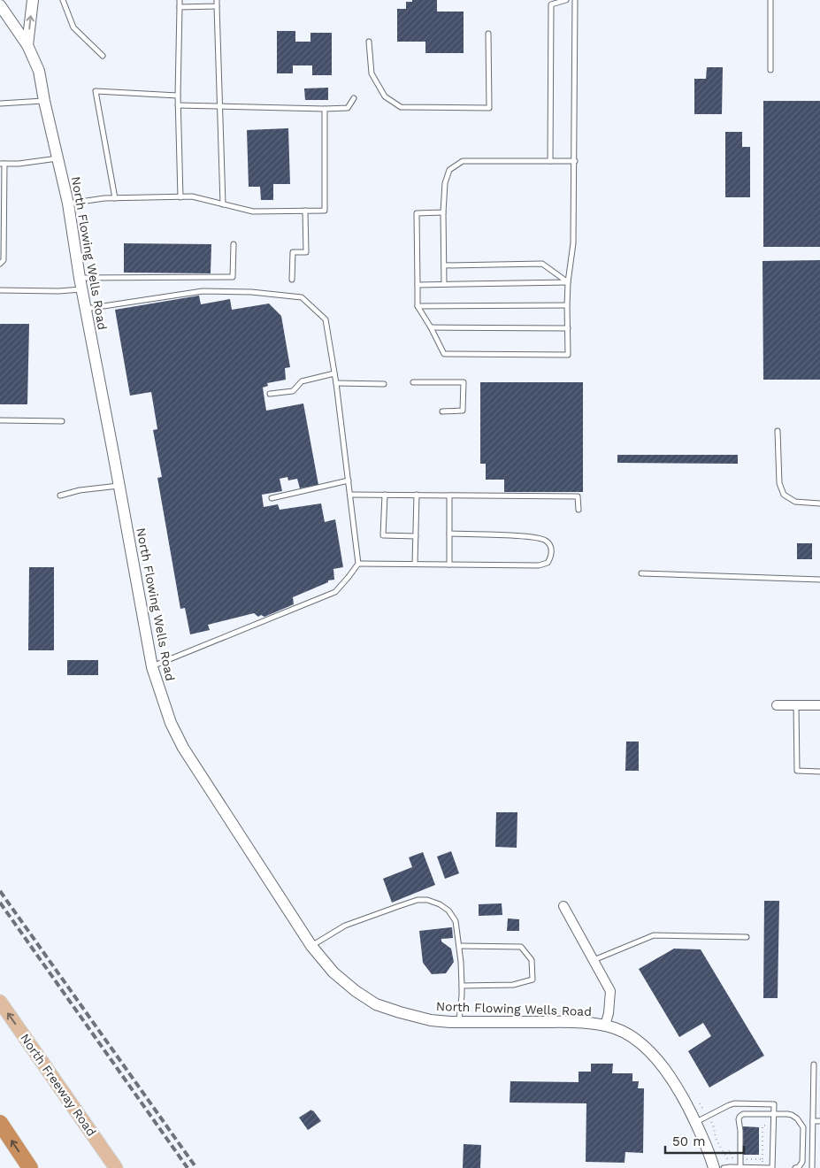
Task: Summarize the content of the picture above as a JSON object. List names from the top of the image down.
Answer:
{
  "streets": {
    "main road": ["North Freeway Road"],
    "street": ["North Flowing Wells Road"]
  },
  "one_way": ["North Freeway Road"],
  "scale_bar": "50 m"
}
